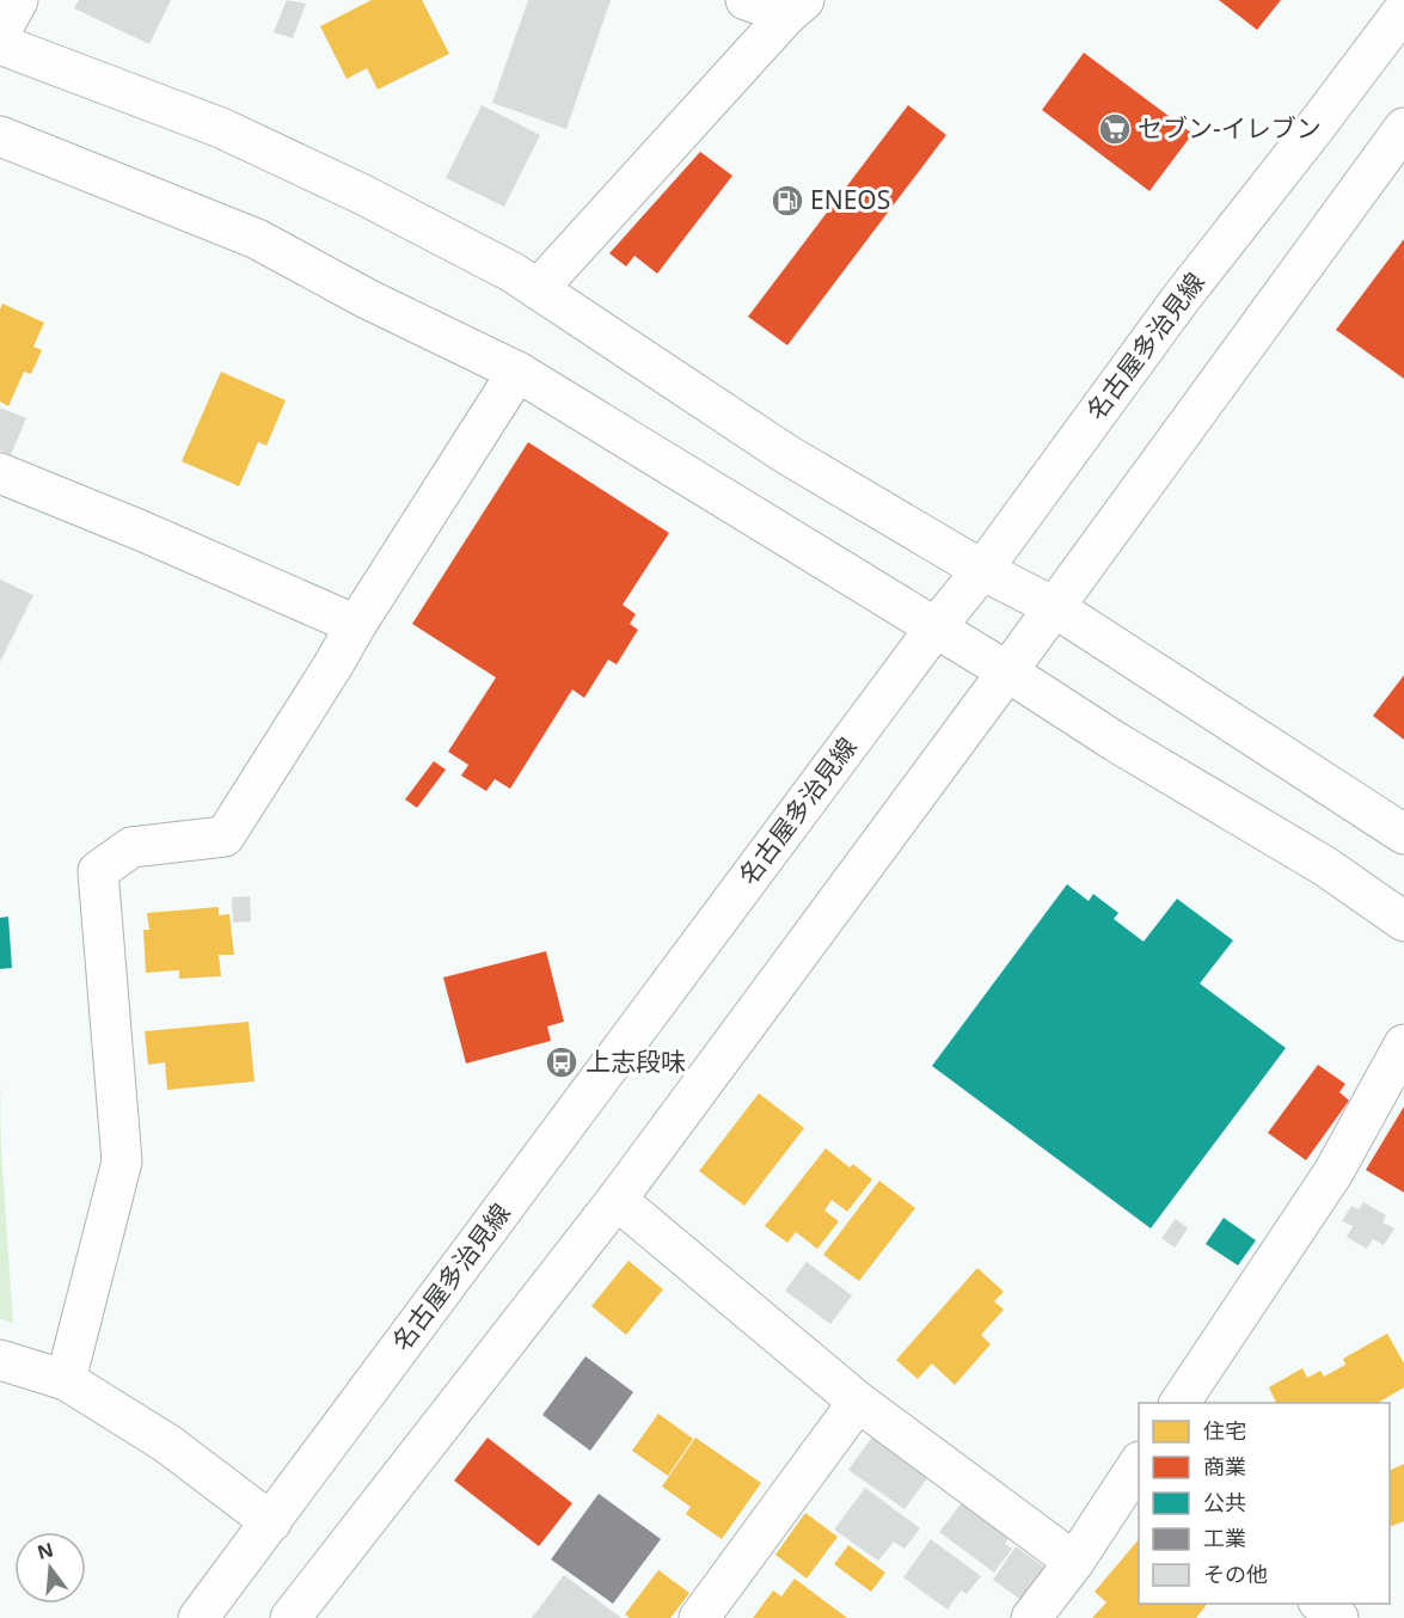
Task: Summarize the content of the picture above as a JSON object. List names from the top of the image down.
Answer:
{
  "streets": {
    "street": ["名古屋多治見線"]
  },
  "places": {
    "supermarket": ["セブン-イレブン"],
    "fuel station": ["ENEOS"],
    "bus stop": ["上志段味"]
  },
  "legend": [
    "住宅",
    "商業",
    "公共",
    "工業",
    "その他"
  ],
  "north": "top"
}
